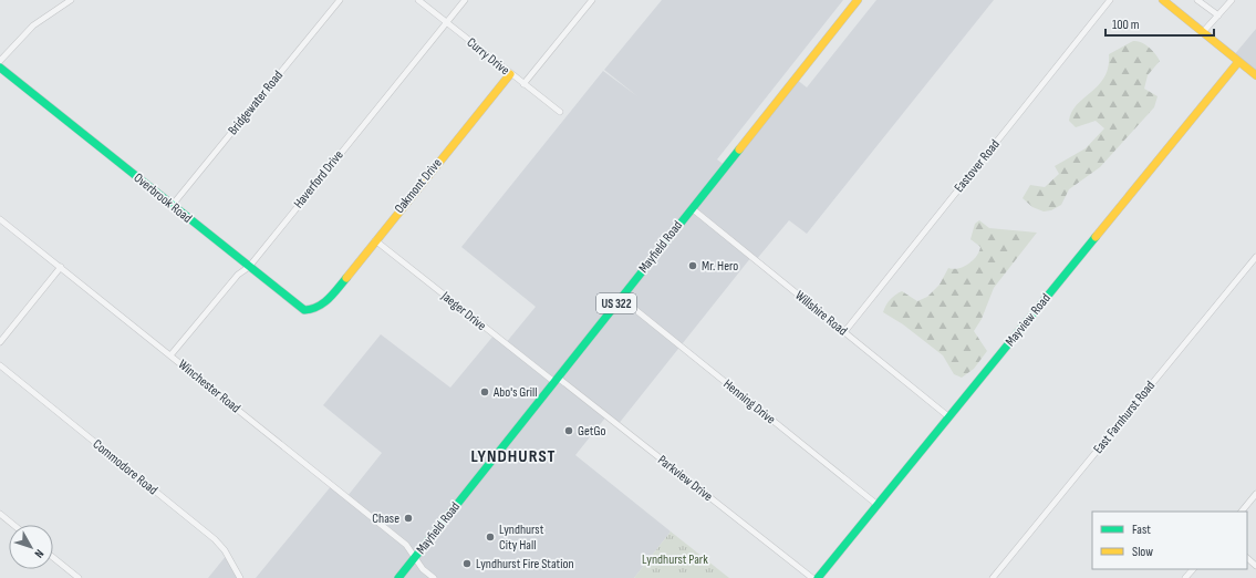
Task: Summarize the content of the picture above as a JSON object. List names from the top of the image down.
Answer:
{
  "streets": {
    "street": [
      "Curry Drive",
      "Bridgewater Road",
      "Eastover Road",
      "Haverford Drive",
      "Oakmont Drive",
      "Overbrook Road",
      "Mayfield Road",
      "US 322",
      "Jaeger Drive",
      "Willshire Road",
      "Mayview Road",
      "Winchester Road",
      "Henning Drive",
      "East Farnhurst Road",
      "Commodore Road",
      "Parkview Drive"
    ]
  },
  "crossings": [
    ["Curry Drive", "Haverford Drive"],
    ["Curry Drive", "Oakmont Drive"],
    ["Bridgewater Road", "Overbrook Road"],
    ["Eastover Road", "Willshire Road"],
    ["Haverford Drive", "Overbrook Road"],
    ["Haverford Drive", "Winchester Road"],
    ["Oakmont Drive", "Overbrook Road"],
    ["Oakmont Drive", "Jaeger Drive"],
    ["Mayfield Road", "Jaeger Drive"],
    ["Mayfield Road", "Willshire Road"],
    ["Mayfield Road", "Winchester Road"],
    ["Mayfield Road", "Henning Drive"],
    ["Mayfield Road", "Parkview Drive"],
    ["Jaeger Drive", "Parkview Drive"],
    ["Willshire Road", "Mayview Road"],
    ["Mayview Road", "Henning Drive"]
  ],
  "districts": ["LYNDHURST"],
  "parks": ["Lyndhurst Park"],
  "places": [
    "Mr. Hero",
    "Abo's Grill",
    "GetGo",
    "Chase",
    "Lyndhurst City Hall",
    "Lyndhurst Fire Station"
  ],
  "legend": ["Fast", "Slow"],
  "scale_bar": "100 m",
  "north": "bottom right"
}
